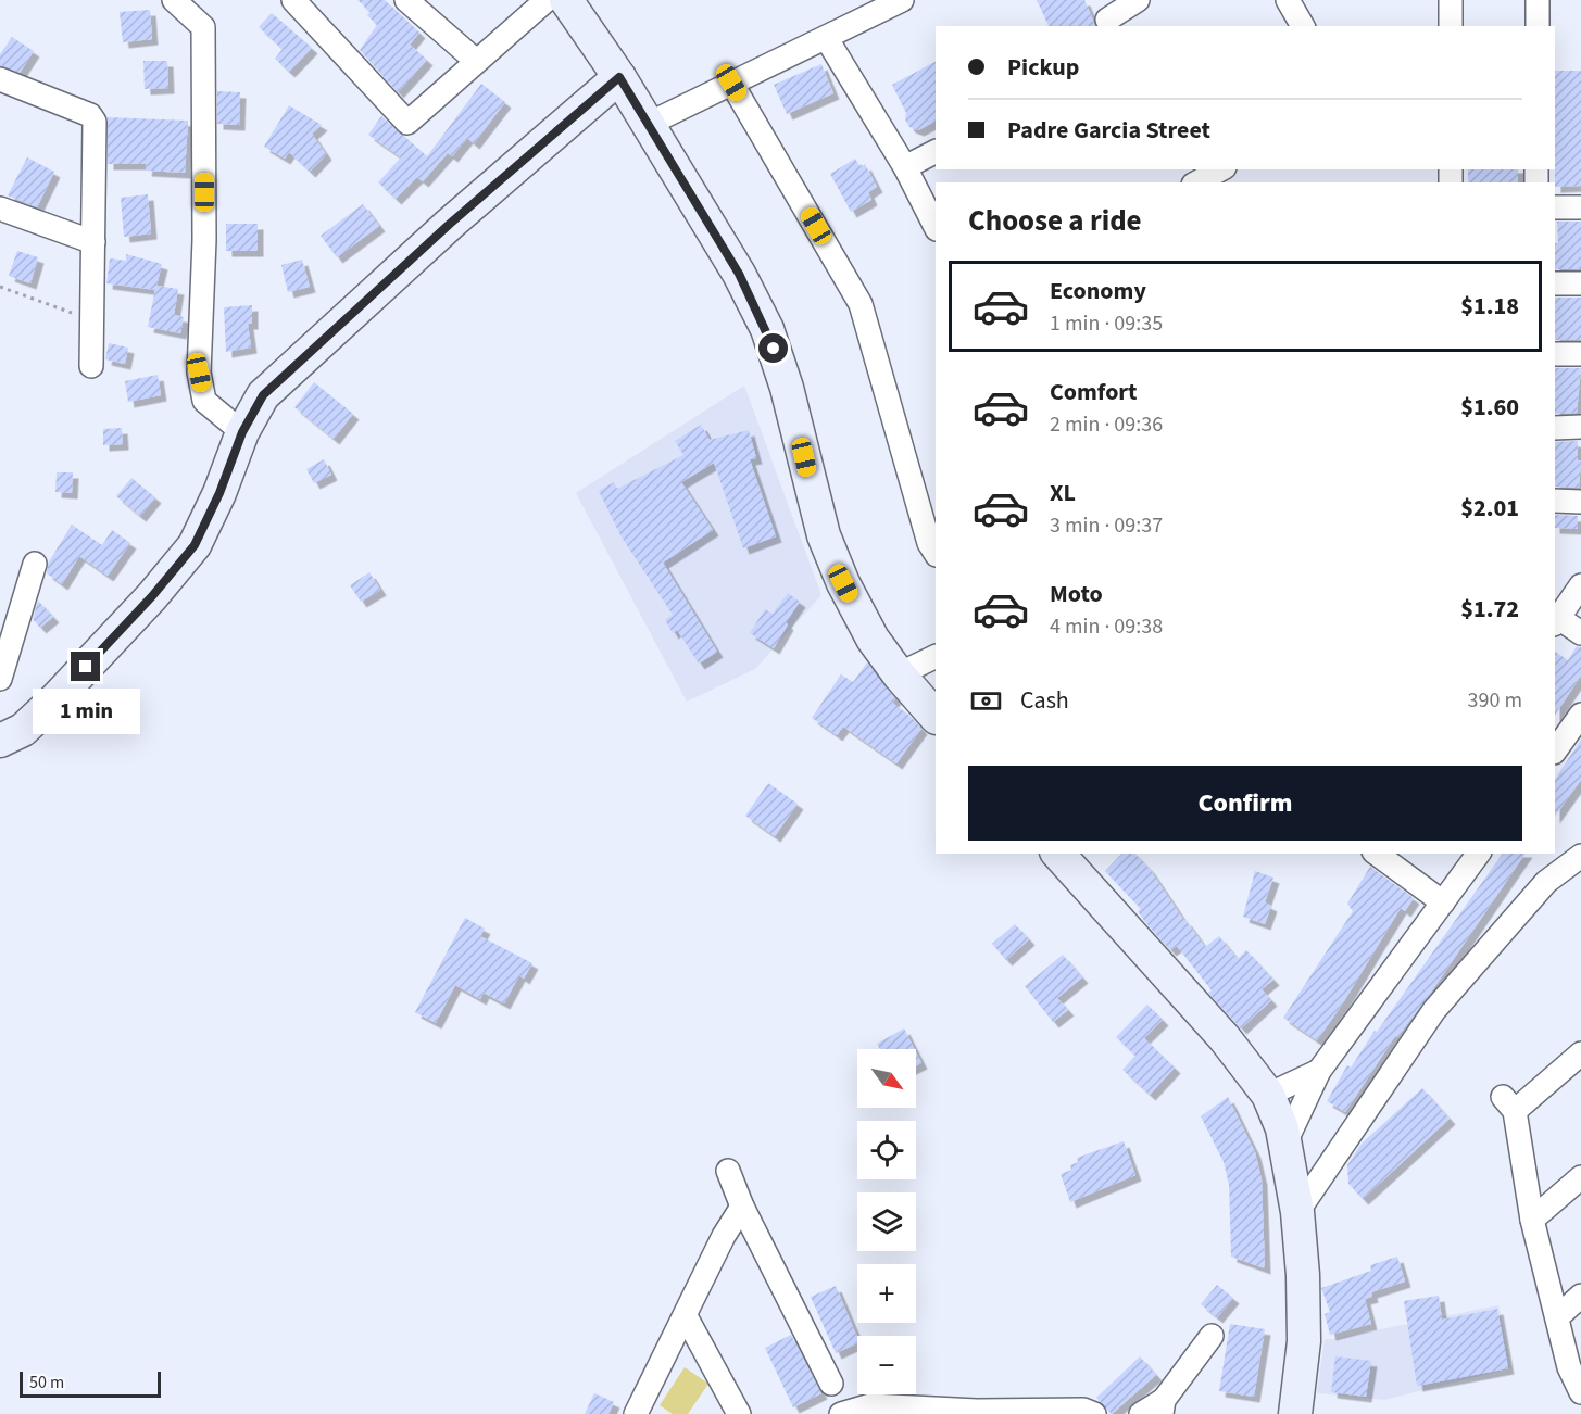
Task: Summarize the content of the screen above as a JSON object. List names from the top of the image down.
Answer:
{
  "scale_bar": "50 m",
  "north": "bottom right",
  "page": {
    "banner": ["Pickup", "Padre Garcia Street"],
    "heading": "Choose a ride",
    "list": [
      {
        "name": "Economy",
        "note": "1 min · 09:35",
        "value": "$1.18"
      },
      {
        "name": "Comfort",
        "note": "2 min · 09:36",
        "value": "$1.60"
      },
      {
        "name": "XL",
        "note": "3 min · 09:37",
        "value": "$2.01"
      },
      {
        "name": "Moto",
        "note": "4 min · 09:38",
        "value": "$1.72"
      }
    ],
    "pay": ["Cash", "390 m"],
    "bubble": "1 min",
    "buttons": "Confirm",
    "map_buttons": ["+", "−"],
    "scale": "50 m"
  }
}
